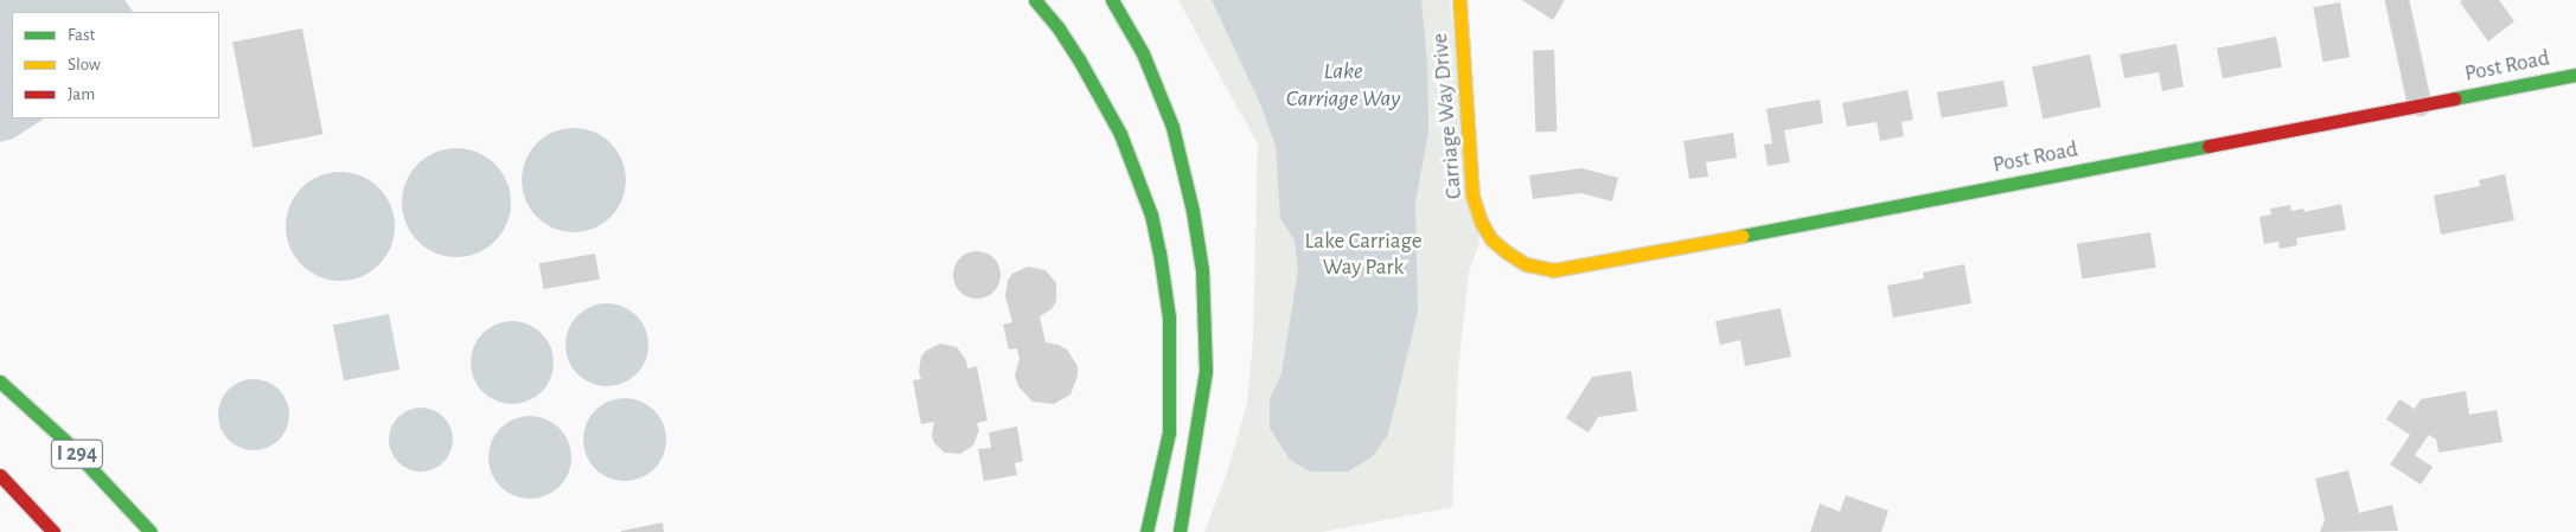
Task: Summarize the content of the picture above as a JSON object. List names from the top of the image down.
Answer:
{
  "streets": {
    "main road": ["Post Road", "Carriage Way Drive", "I 294"]
  },
  "crossings": [
    ["Post Road", "Carriage Way Drive"]
  ],
  "water": ["Lake Carriage Way"],
  "parks": ["Lake Carriage Way Park"],
  "legend": ["Fast", "Slow", "Jam"]
}
